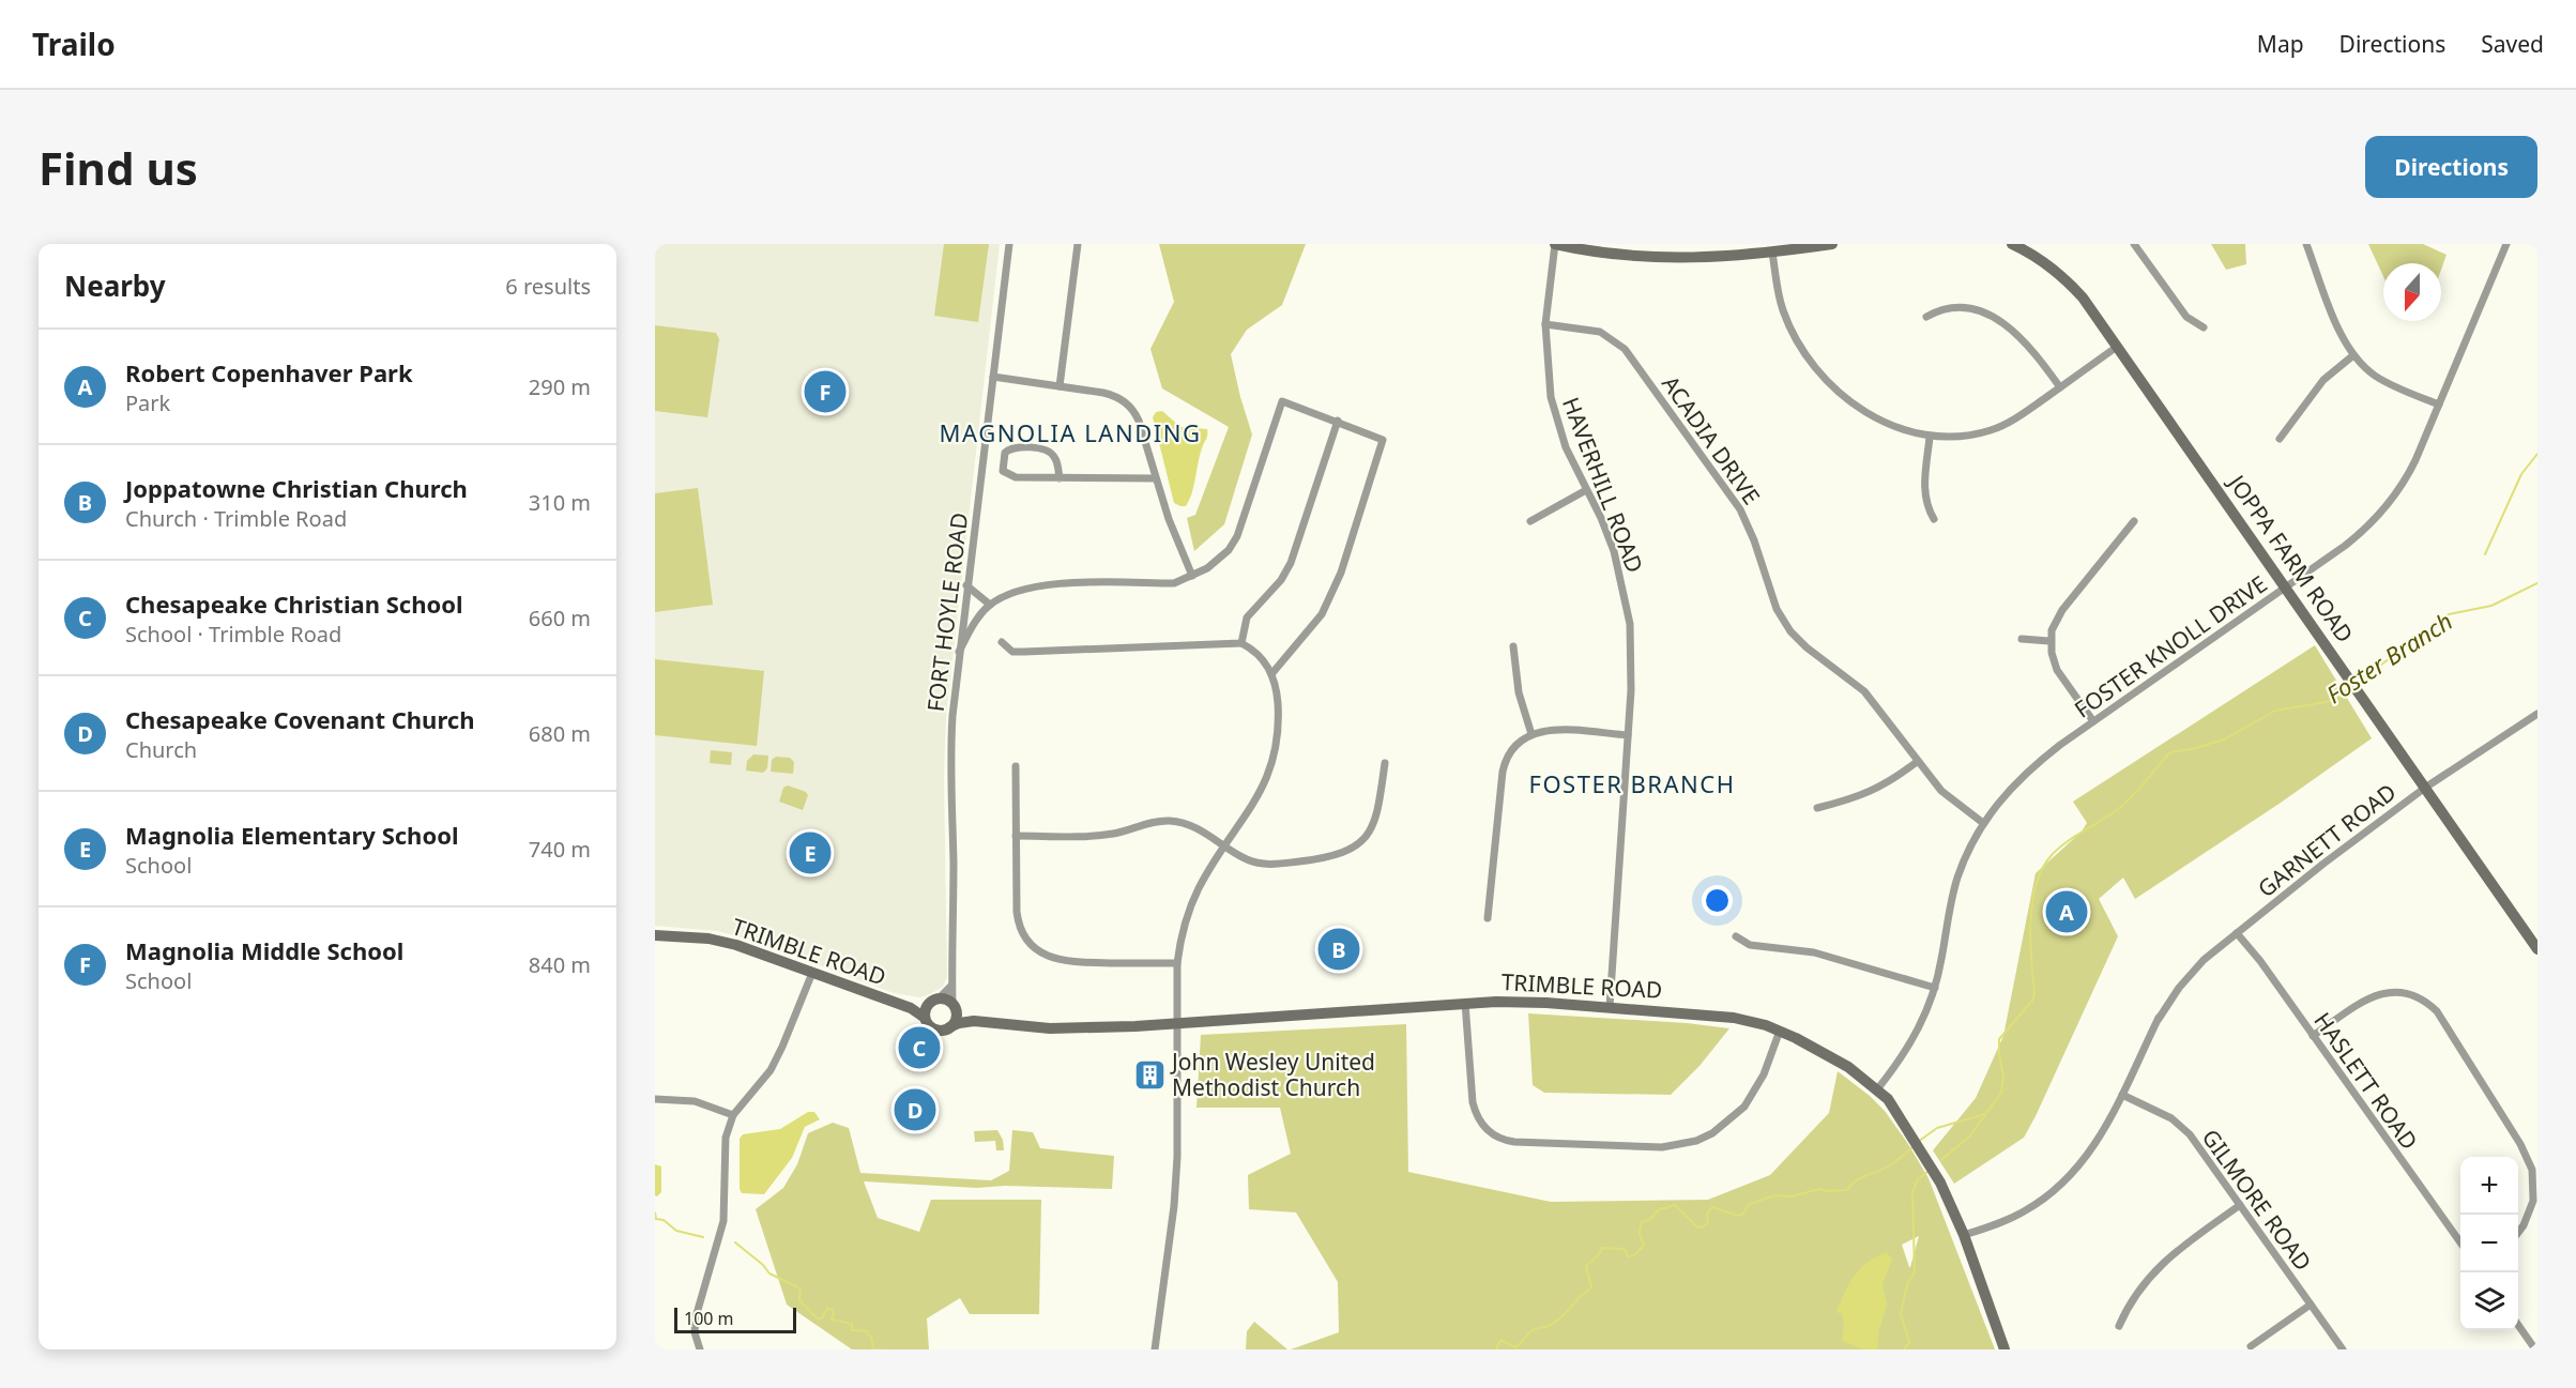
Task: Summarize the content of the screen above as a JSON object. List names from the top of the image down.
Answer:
{
  "streets": {
    "street": [
      "ACADIA DRIVE",
      "HAVERHILL ROAD",
      "JOPPA FARM ROAD",
      "FORT HOYLE ROAD",
      "FOSTER KNOLL DRIVE",
      "GARNETT ROAD",
      "TRIMBLE ROAD",
      "HASLETT ROAD",
      "GILMORE ROAD"
    ]
  },
  "crossings": [
    ["ACADIA DRIVE", "HAVERHILL ROAD"],
    ["ACADIA DRIVE", "FOSTER KNOLL DRIVE"],
    ["HAVERHILL ROAD", "TRIMBLE ROAD"],
    ["JOPPA FARM ROAD", "FOSTER KNOLL DRIVE"],
    ["JOPPA FARM ROAD", "GARNETT ROAD"],
    ["FORT HOYLE ROAD", "TRIMBLE ROAD"],
    ["FOSTER KNOLL DRIVE", "TRIMBLE ROAD"],
    ["GARNETT ROAD", "TRIMBLE ROAD"],
    ["GARNETT ROAD", "HASLETT ROAD"],
    ["GARNETT ROAD", "GILMORE ROAD"]
  ],
  "districts": ["MAGNOLIA LANDING", "FOSTER BRANCH"],
  "water": ["Foster Branch"],
  "places": {
    "building": ["John Wesley United Methodist Church"]
  },
  "scale_bar": "100 m",
  "north": "bottom",
  "page": {
    "header": "Trailo",
    "nav": ["Map", "Directions", "Saved"],
    "buttons": "Directions",
    "title": "Find us",
    "heading": ["Nearby", "6 results"],
    "list": [
      {
        "mark": "A",
        "name": "Robert Copenhaver Park",
        "note": "Park",
        "value": "290 m"
      },
      {
        "mark": "B",
        "name": "Joppatowne Christian Church",
        "note": "Church · Trimble Road",
        "value": "310 m"
      },
      {
        "mark": "C",
        "name": "Chesapeake Christian School",
        "note": "School · Trimble Road",
        "value": "660 m"
      },
      {
        "mark": "D",
        "name": "Chesapeake Covenant Church",
        "note": "Church",
        "value": "680 m"
      },
      {
        "mark": "E",
        "name": "Magnolia Elementary School",
        "note": "School",
        "value": "740 m"
      },
      {
        "mark": "F",
        "name": "Magnolia Middle School",
        "note": "School",
        "value": "840 m"
      }
    ],
    "pins": [
      "F",
      "E",
      "A",
      "B",
      "C",
      "D"
    ],
    "map_buttons": ["+", "−"],
    "scale": "100 m"
  }
}
